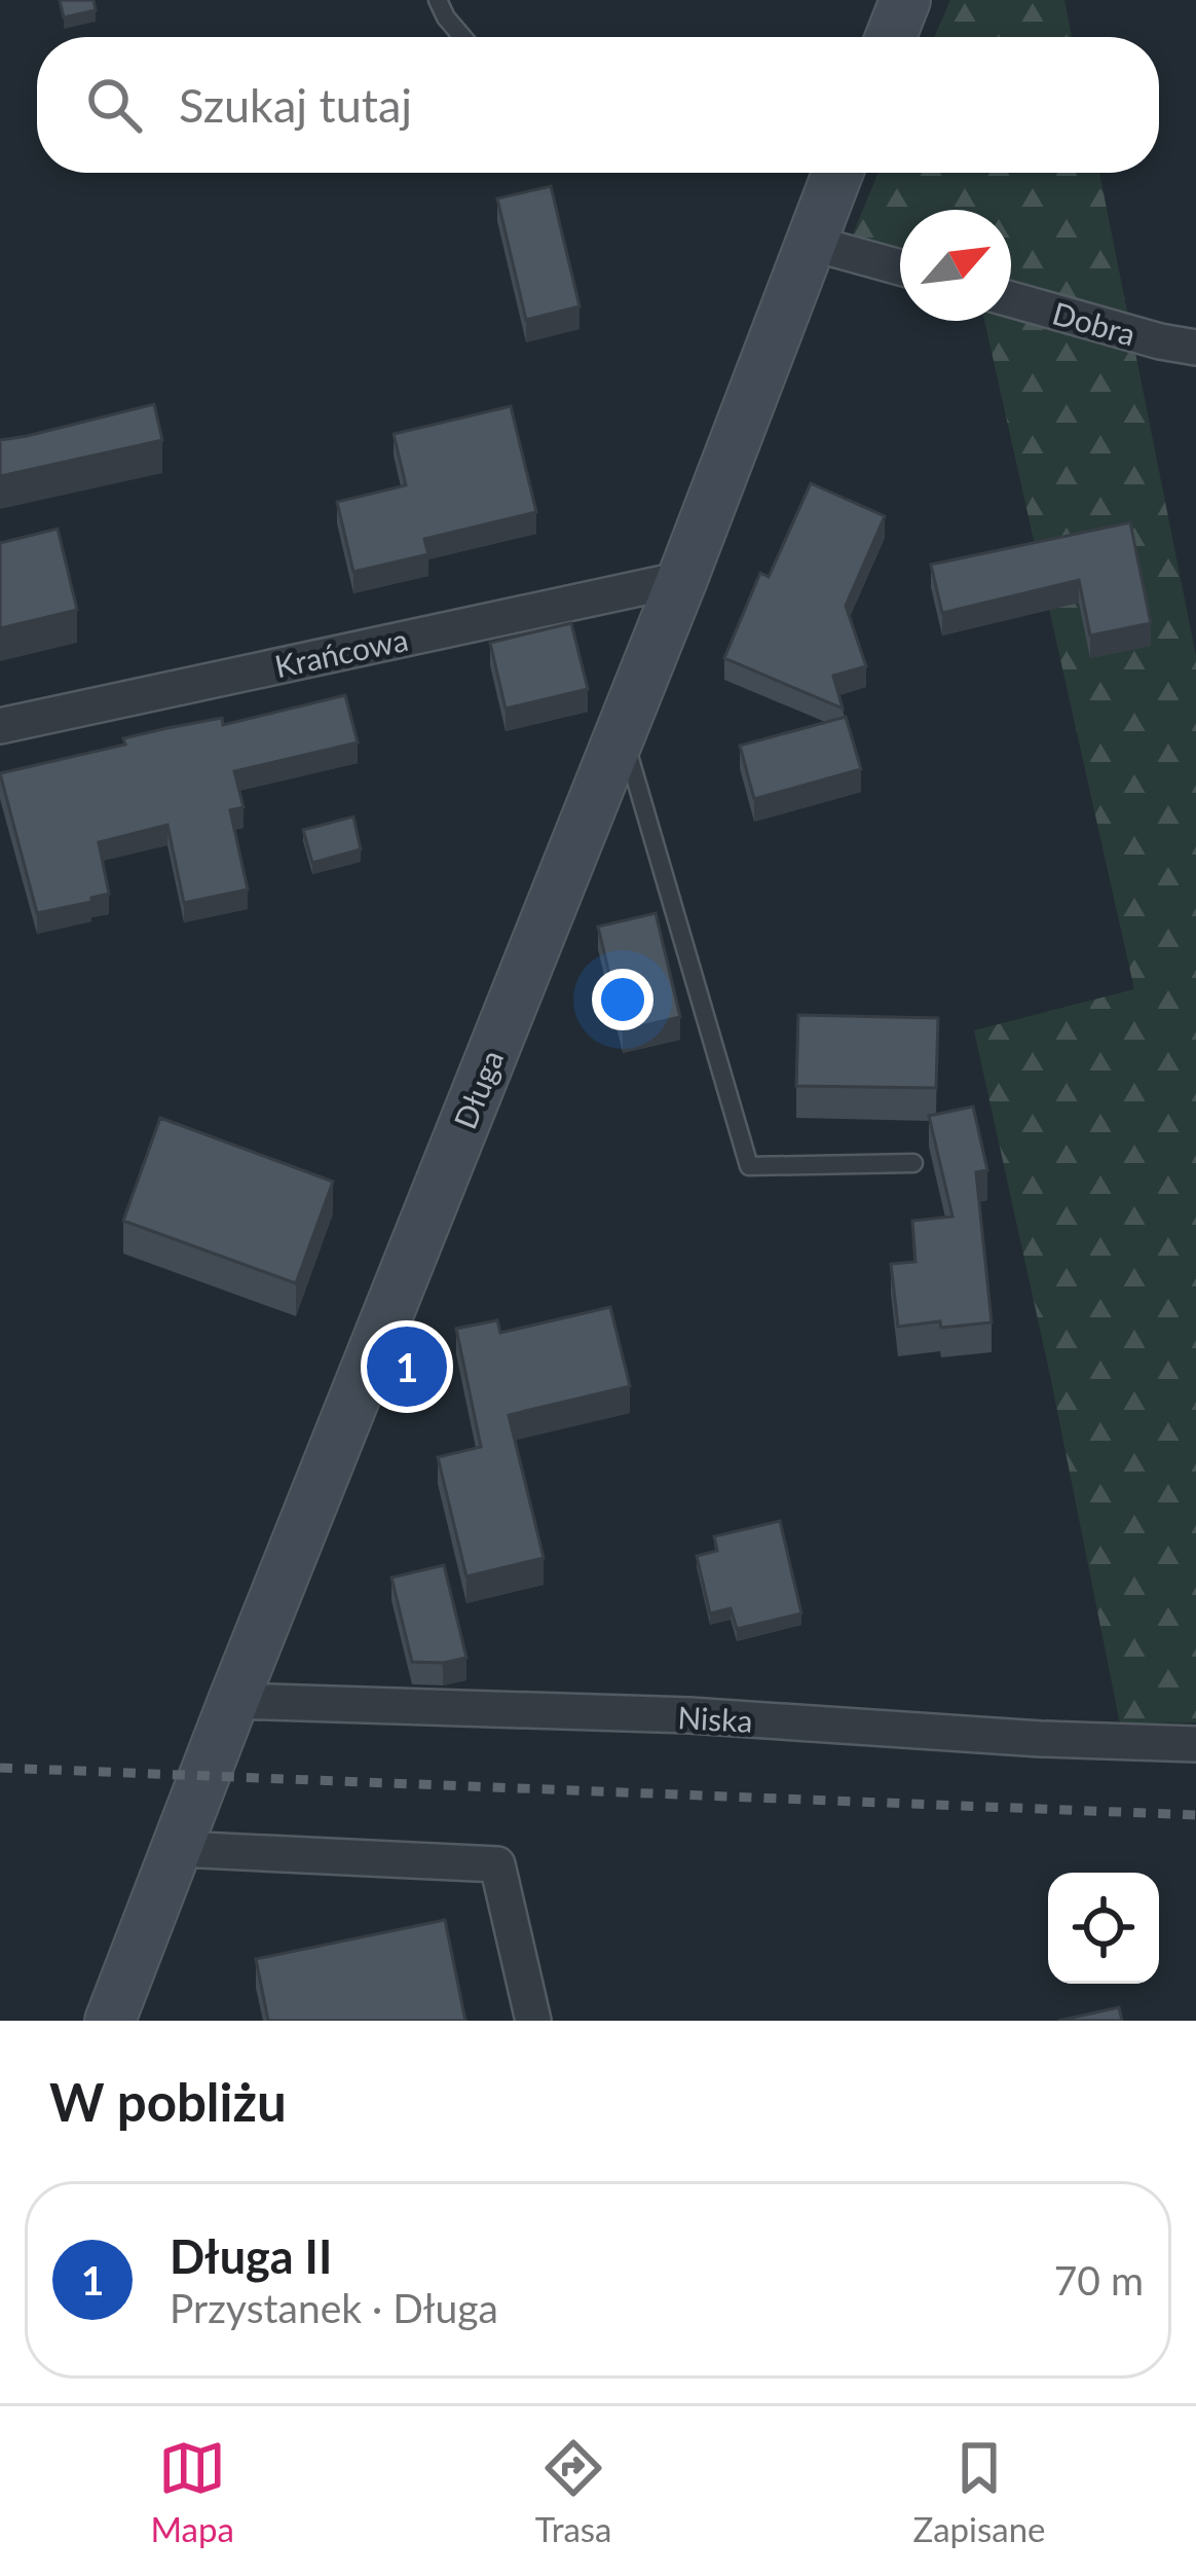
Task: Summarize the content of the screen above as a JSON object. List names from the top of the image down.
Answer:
{
  "streets": {
    "street": [
      "Dobra",
      "Krańcowa",
      "Długa",
      "Niska"
    ]
  },
  "crossings": [
    ["Krańcowa", "Długa"],
    ["Długa", "Niska"]
  ],
  "north": "top right",
  "page": {
    "search": "Szukaj tutaj",
    "pins": "1",
    "heading": "W pobliżu",
    "list": [
      {
        "mark": "1",
        "name": "Długa II",
        "note": "Przystanek · Długa",
        "value": "70 m"
      }
    ],
    "nav": ["Mapa", "Trasa", "Zapisane"]
  }
}
